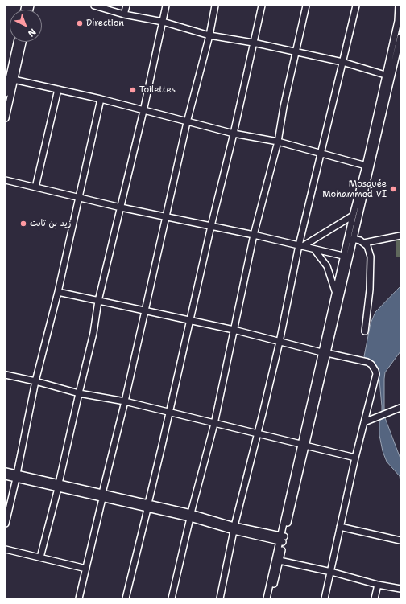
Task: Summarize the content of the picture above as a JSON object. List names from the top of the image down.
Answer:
{
  "places": [
    "Direction",
    "Toilettes",
    "Mosquée Mohammed VI",
    "زيد بن ثابت"
  ],
  "north": "bottom right"
}
